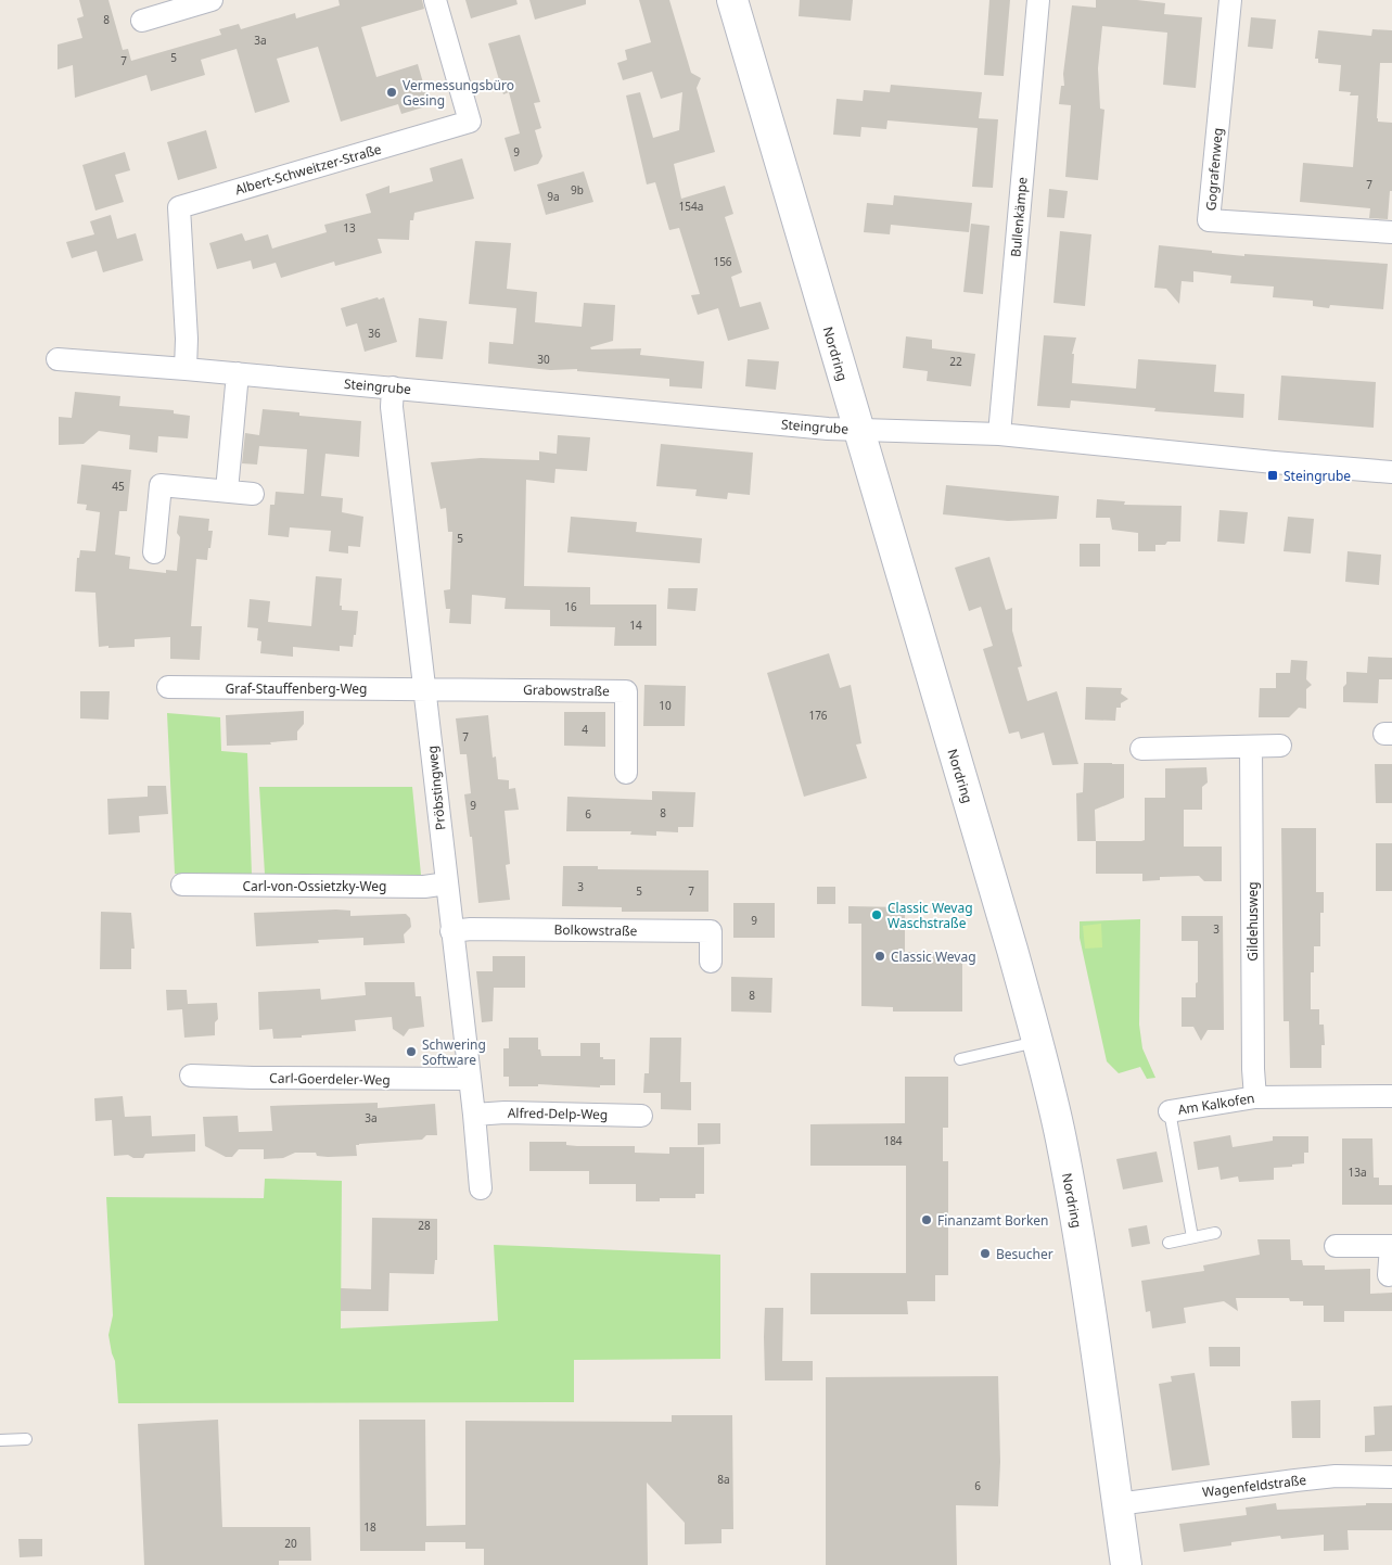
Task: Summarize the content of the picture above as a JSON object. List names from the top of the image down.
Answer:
{
  "streets": {
    "main road": ["Nordring"],
    "street": [
      "Albert-Schweitzer-Straße",
      "Gografenweg",
      "Bullenkämpe",
      "Steingrube",
      "Graf-Stauffenberg-Weg",
      "Grabowstraße",
      "Pröbstingweg",
      "Carl-von-Ossietzky-Weg",
      "Gildehusweg",
      "Bolkowstraße",
      "Carl-Goerdeler-Weg",
      "Am Kalkofen",
      "Alfred-Delp-Weg",
      "Wagenfeldstraße"
    ]
  },
  "crossings": [
    ["Albert-Schweitzer-Straße", "Steingrube"],
    ["Bullenkämpe", "Steingrube"],
    ["Nordring", "Steingrube"],
    ["Nordring", "Wagenfeldstraße"],
    ["Steingrube", "Pröbstingweg"],
    ["Graf-Stauffenberg-Weg", "Grabowstraße"],
    ["Graf-Stauffenberg-Weg", "Pröbstingweg"],
    ["Grabowstraße", "Pröbstingweg"],
    ["Pröbstingweg", "Carl-von-Ossietzky-Weg"],
    ["Pröbstingweg", "Bolkowstraße"],
    ["Pröbstingweg", "Carl-Goerdeler-Weg"],
    ["Pröbstingweg", "Alfred-Delp-Weg"],
    ["Gildehusweg", "Am Kalkofen"]
  ],
  "places": {
    "other": [
      "Vermessungsbüro Gesing",
      "Classic Wevag Waschstraße",
      "Classic Wevag",
      "Schwering Software",
      "Finanzamt Borken",
      "Besucher"
    ],
    "transit": ["Steingrube"]
  },
  "house_numbers": [
    "8",
    "3a",
    "5",
    "7",
    "9",
    "7",
    "9b",
    "9a",
    "154a",
    "13",
    "156",
    "36",
    "30",
    "22",
    "45",
    "5",
    "16",
    "14",
    "10",
    "176",
    "4",
    "7",
    "9",
    "8",
    "6",
    "3",
    "5",
    "7",
    "9",
    "3",
    "8",
    "3a",
    "184",
    "13a",
    "28",
    "8a",
    "6",
    "18",
    "20"
  ]
}
